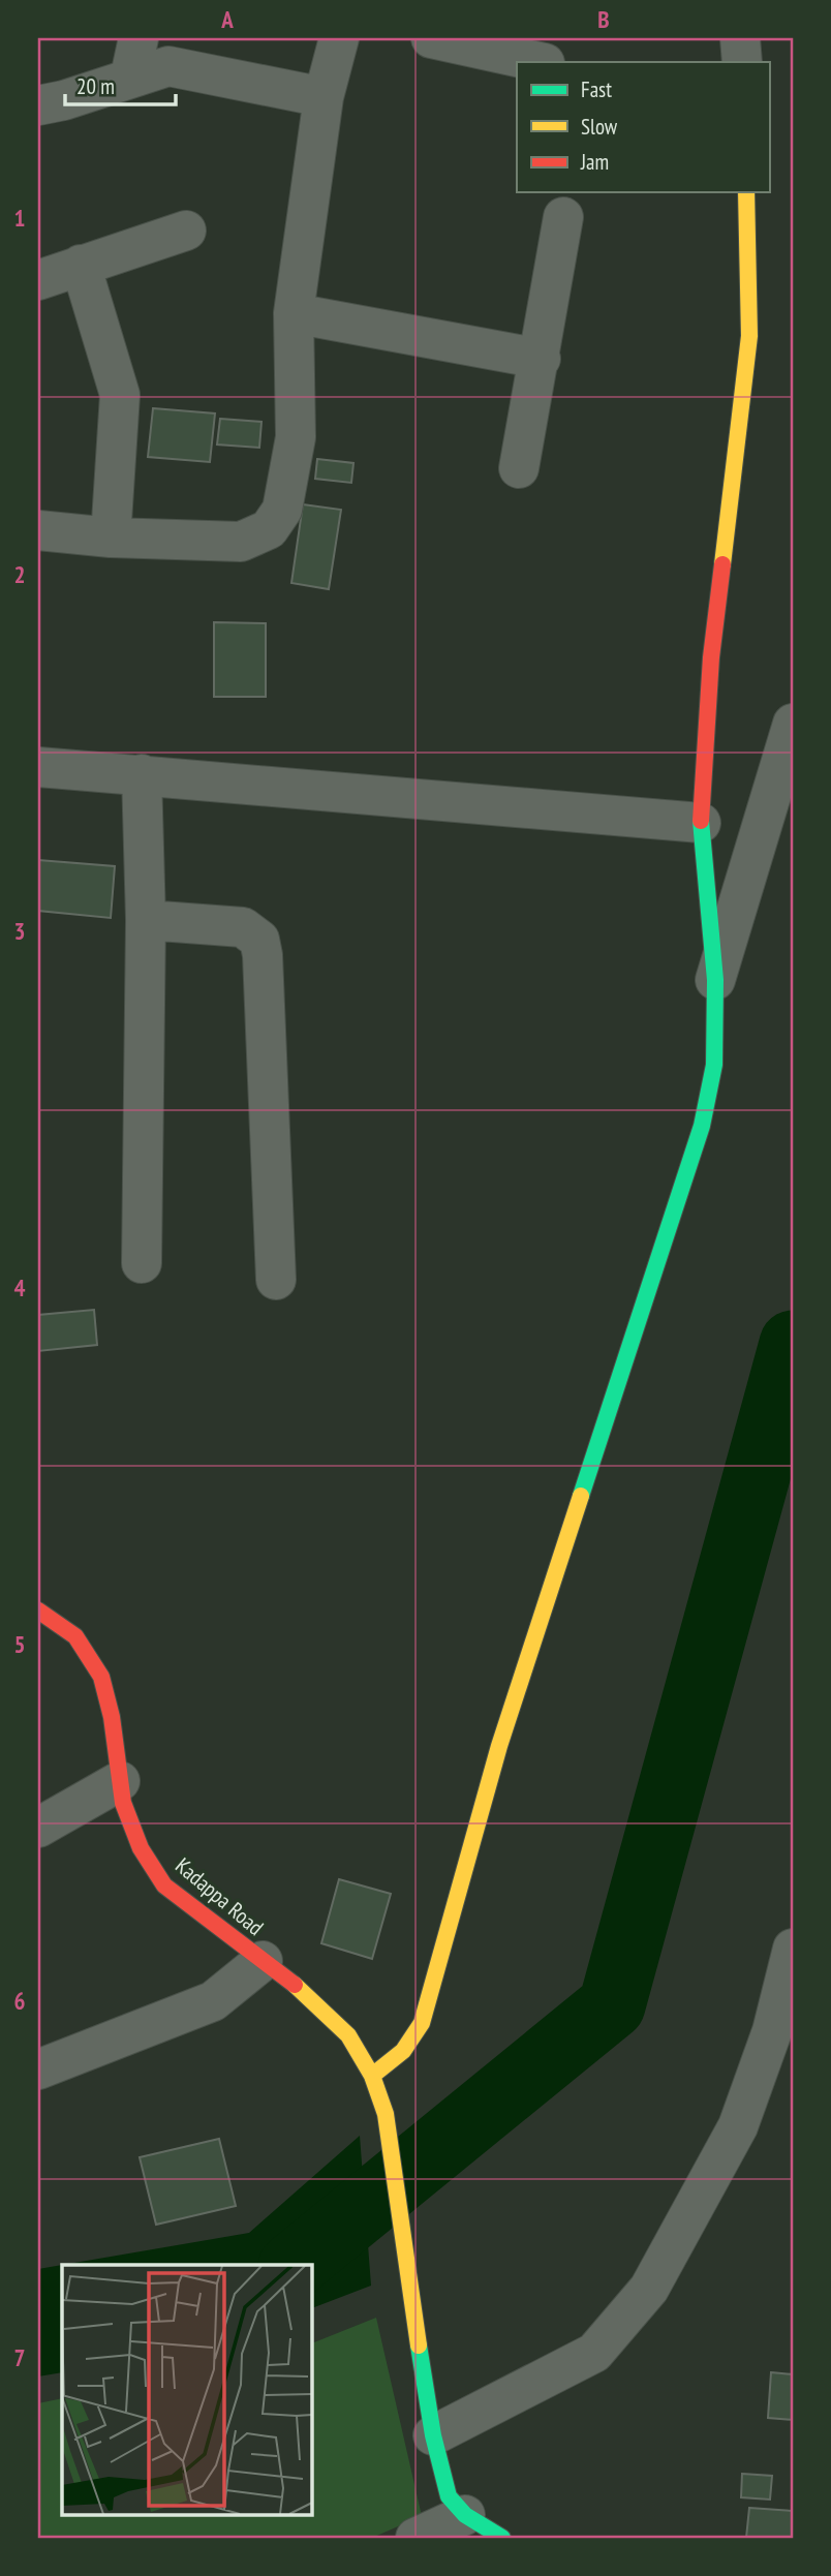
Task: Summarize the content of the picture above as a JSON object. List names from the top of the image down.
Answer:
{
  "streets": {
    "street": ["Kadappa Road"]
  },
  "legend": ["Fast", "Slow", "Jam"],
  "scale_bar": "20 m",
  "grid": {
    "columns": ["A", "B"],
    "rows": [
      "1",
      "2",
      "3",
      "4",
      "5",
      "6",
      "7"
    ]
  }
}
